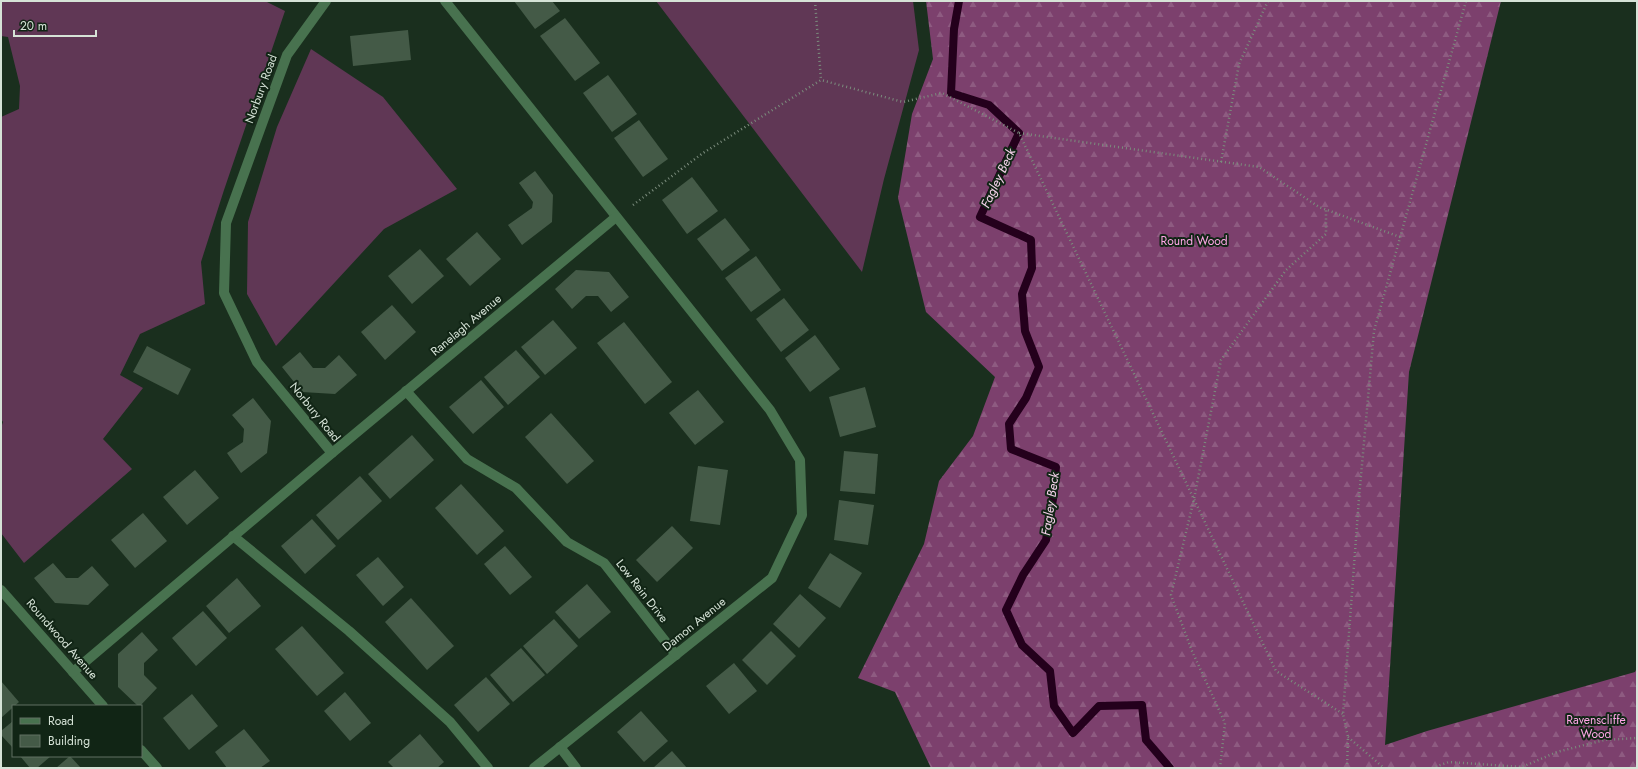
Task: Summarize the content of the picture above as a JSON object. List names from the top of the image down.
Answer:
{
  "streets": {
    "street": [
      "Norbury Road",
      "Ranelagh Avenue",
      "Low Rein Drive",
      "Damon Avenue",
      "Roundwood Avenue"
    ]
  },
  "crossings": [
    ["Norbury Road", "Ranelagh Avenue"],
    ["Norbury Road", "Roundwood Avenue"],
    ["Ranelagh Avenue", "Low Rein Drive"],
    ["Ranelagh Avenue", "Damon Avenue"],
    ["Low Rein Drive", "Damon Avenue"]
  ],
  "water": ["Fagley Beck"],
  "parks": ["Round Wood", "Ravenscliffe Wood"],
  "legend": ["Road", "Building"],
  "scale_bar": "20 m"
}
